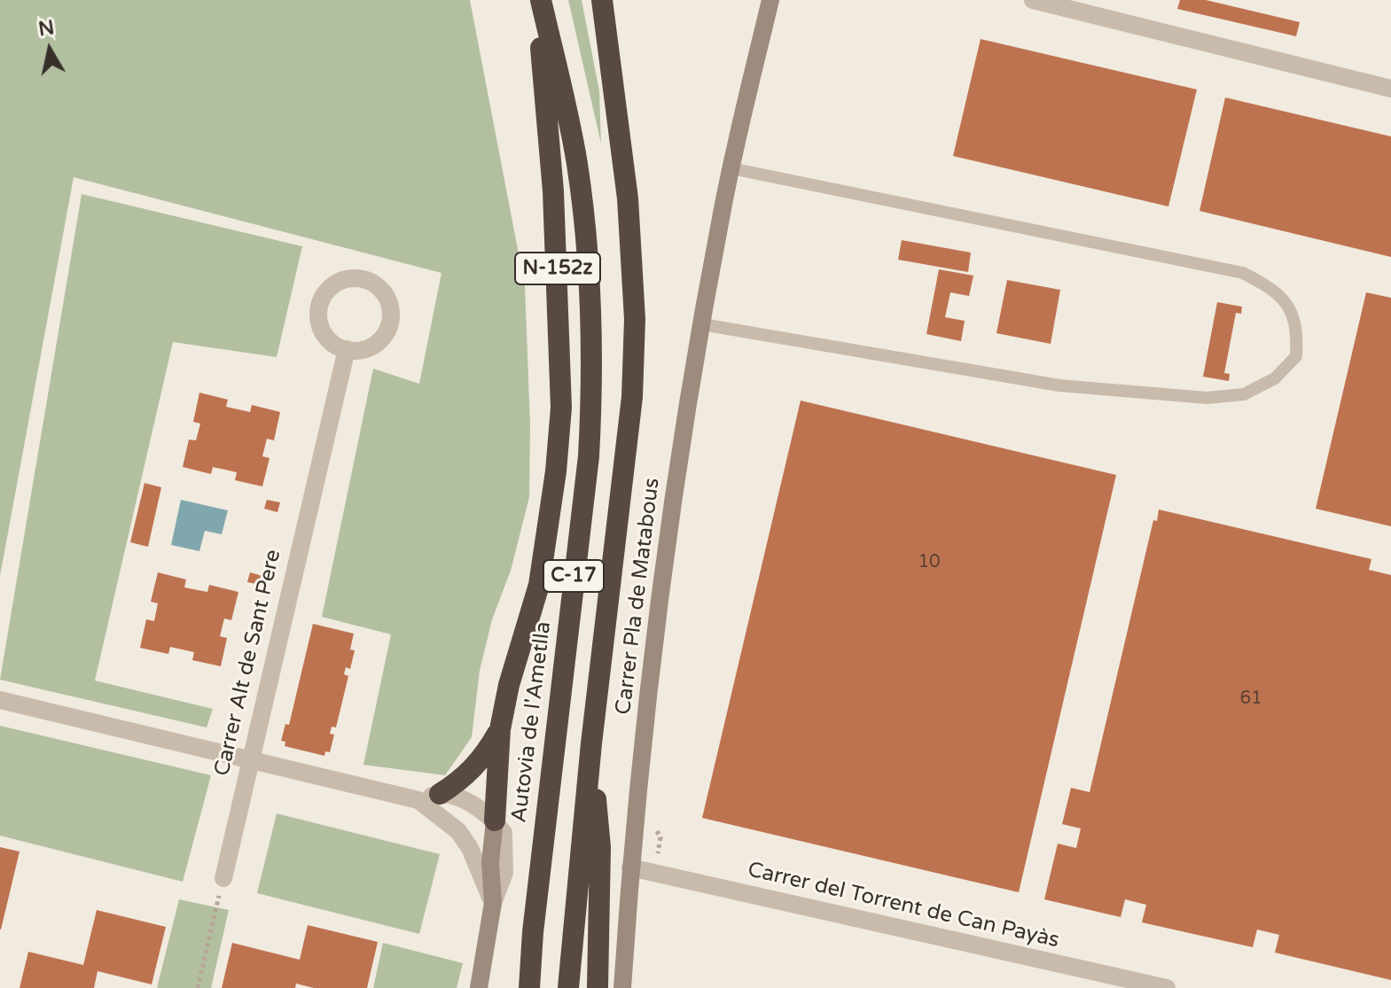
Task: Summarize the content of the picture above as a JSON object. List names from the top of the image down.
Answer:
{
  "streets": {
    "highway": ["N-152z", "C-17", "Autovia de l'Ametlla"],
    "main road": ["Carrer Pla de Matabous"],
    "street": ["Carrer Alt de Sant Pere", "Carrer del Torrent de Can Payàs"]
  },
  "crossings": [
    ["N-152z", "Autovia de l'Ametlla"],
    ["Carrer Pla de Matabous", "Carrer del Torrent de Can Payàs"]
  ],
  "house_numbers": ["10", "61"],
  "north": "top"
}
